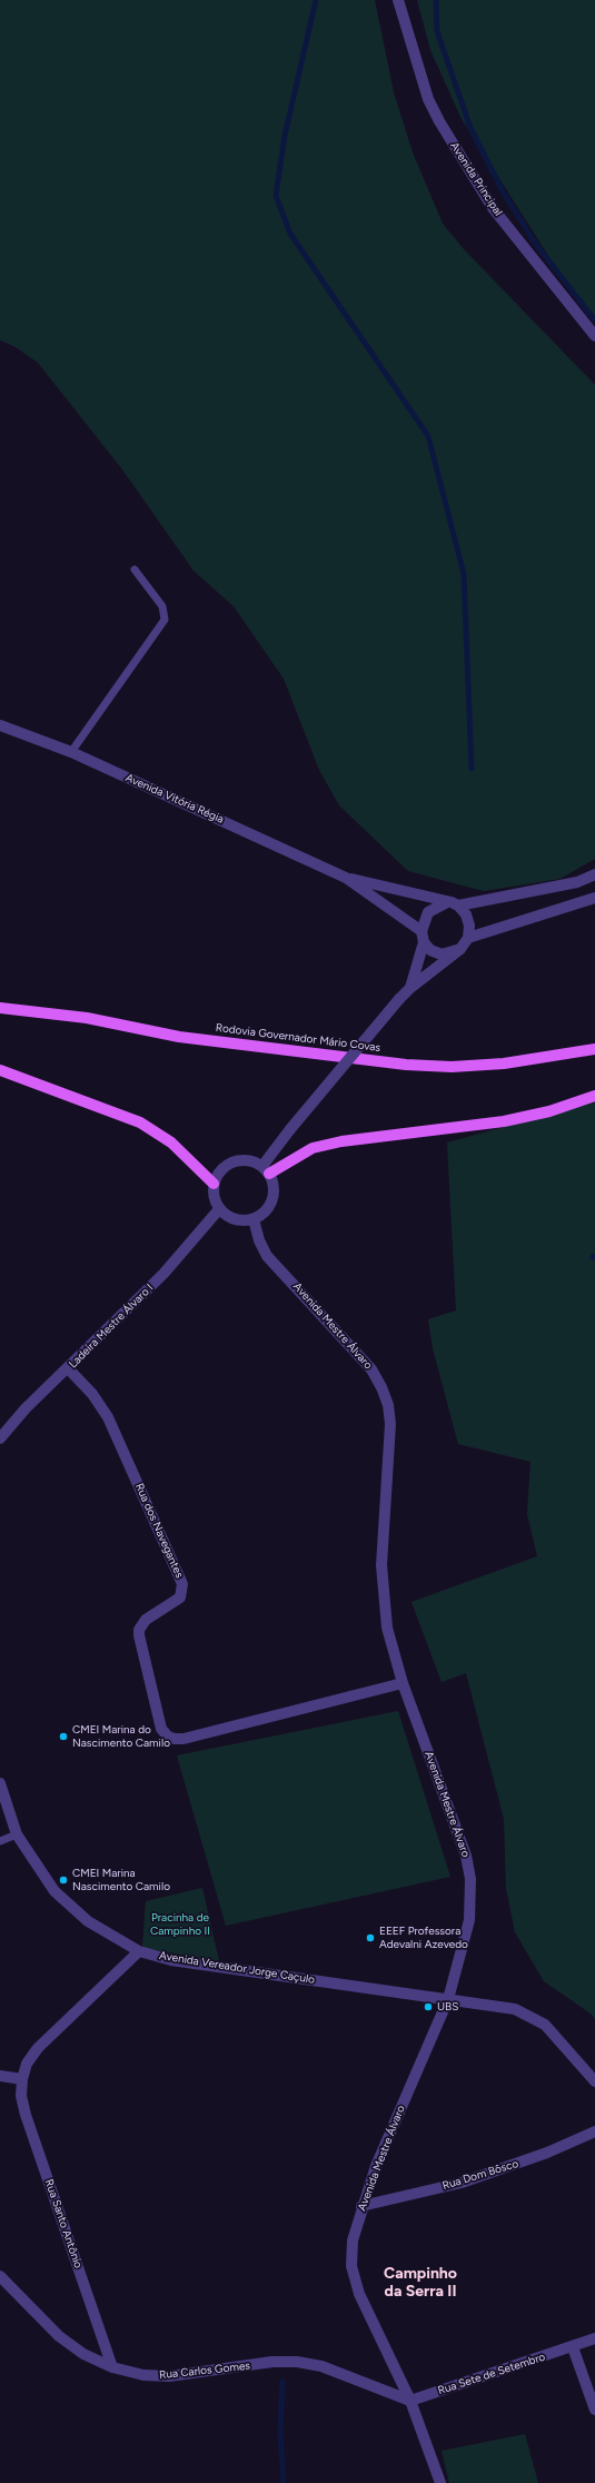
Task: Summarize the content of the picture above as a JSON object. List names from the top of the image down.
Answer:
{
  "streets": {
    "main road": ["Rodovia Governador Mário Covas"],
    "street": [
      "Avenida Principal",
      "Avenida Vitória Régia",
      "Ladeira Mestre Álvaro I",
      "Avenida Mestre Álvaro",
      "Rua dos Navegantes",
      "Avenida Vereador Jorge Caçulo",
      "Rua Dom Bôsco",
      "Rua Santo Antônio",
      "Rua Carlos Gomes",
      "Rua Sete de Setembro"
    ]
  },
  "crossings": [
    ["Ladeira Mestre Álvaro I", "Avenida Mestre Álvaro"],
    ["Ladeira Mestre Álvaro I", "Rua dos Navegantes"],
    ["Avenida Mestre Álvaro", "Rua dos Navegantes"],
    ["Avenida Mestre Álvaro", "Avenida Vereador Jorge Caçulo"],
    ["Avenida Mestre Álvaro", "Rua Dom Bôsco"],
    ["Avenida Mestre Álvaro", "Rua Carlos Gomes"],
    ["Avenida Mestre Álvaro", "Rua Sete de Setembro"],
    ["Avenida Vereador Jorge Caçulo", "Rua Santo Antônio"],
    ["Rua Santo Antônio", "Rua Carlos Gomes"],
    ["Rua Carlos Gomes", "Rua Sete de Setembro"]
  ],
  "districts": ["Campinho da Serra II"],
  "parks": ["Pracinha de Campinho II"],
  "places": [
    "CMEI Marina do Nascimento Camilo",
    "CMEI Marina Nascimento Camilo",
    "EEEF Professora Adevalni Azevedo",
    "UBS"
  ]
}
